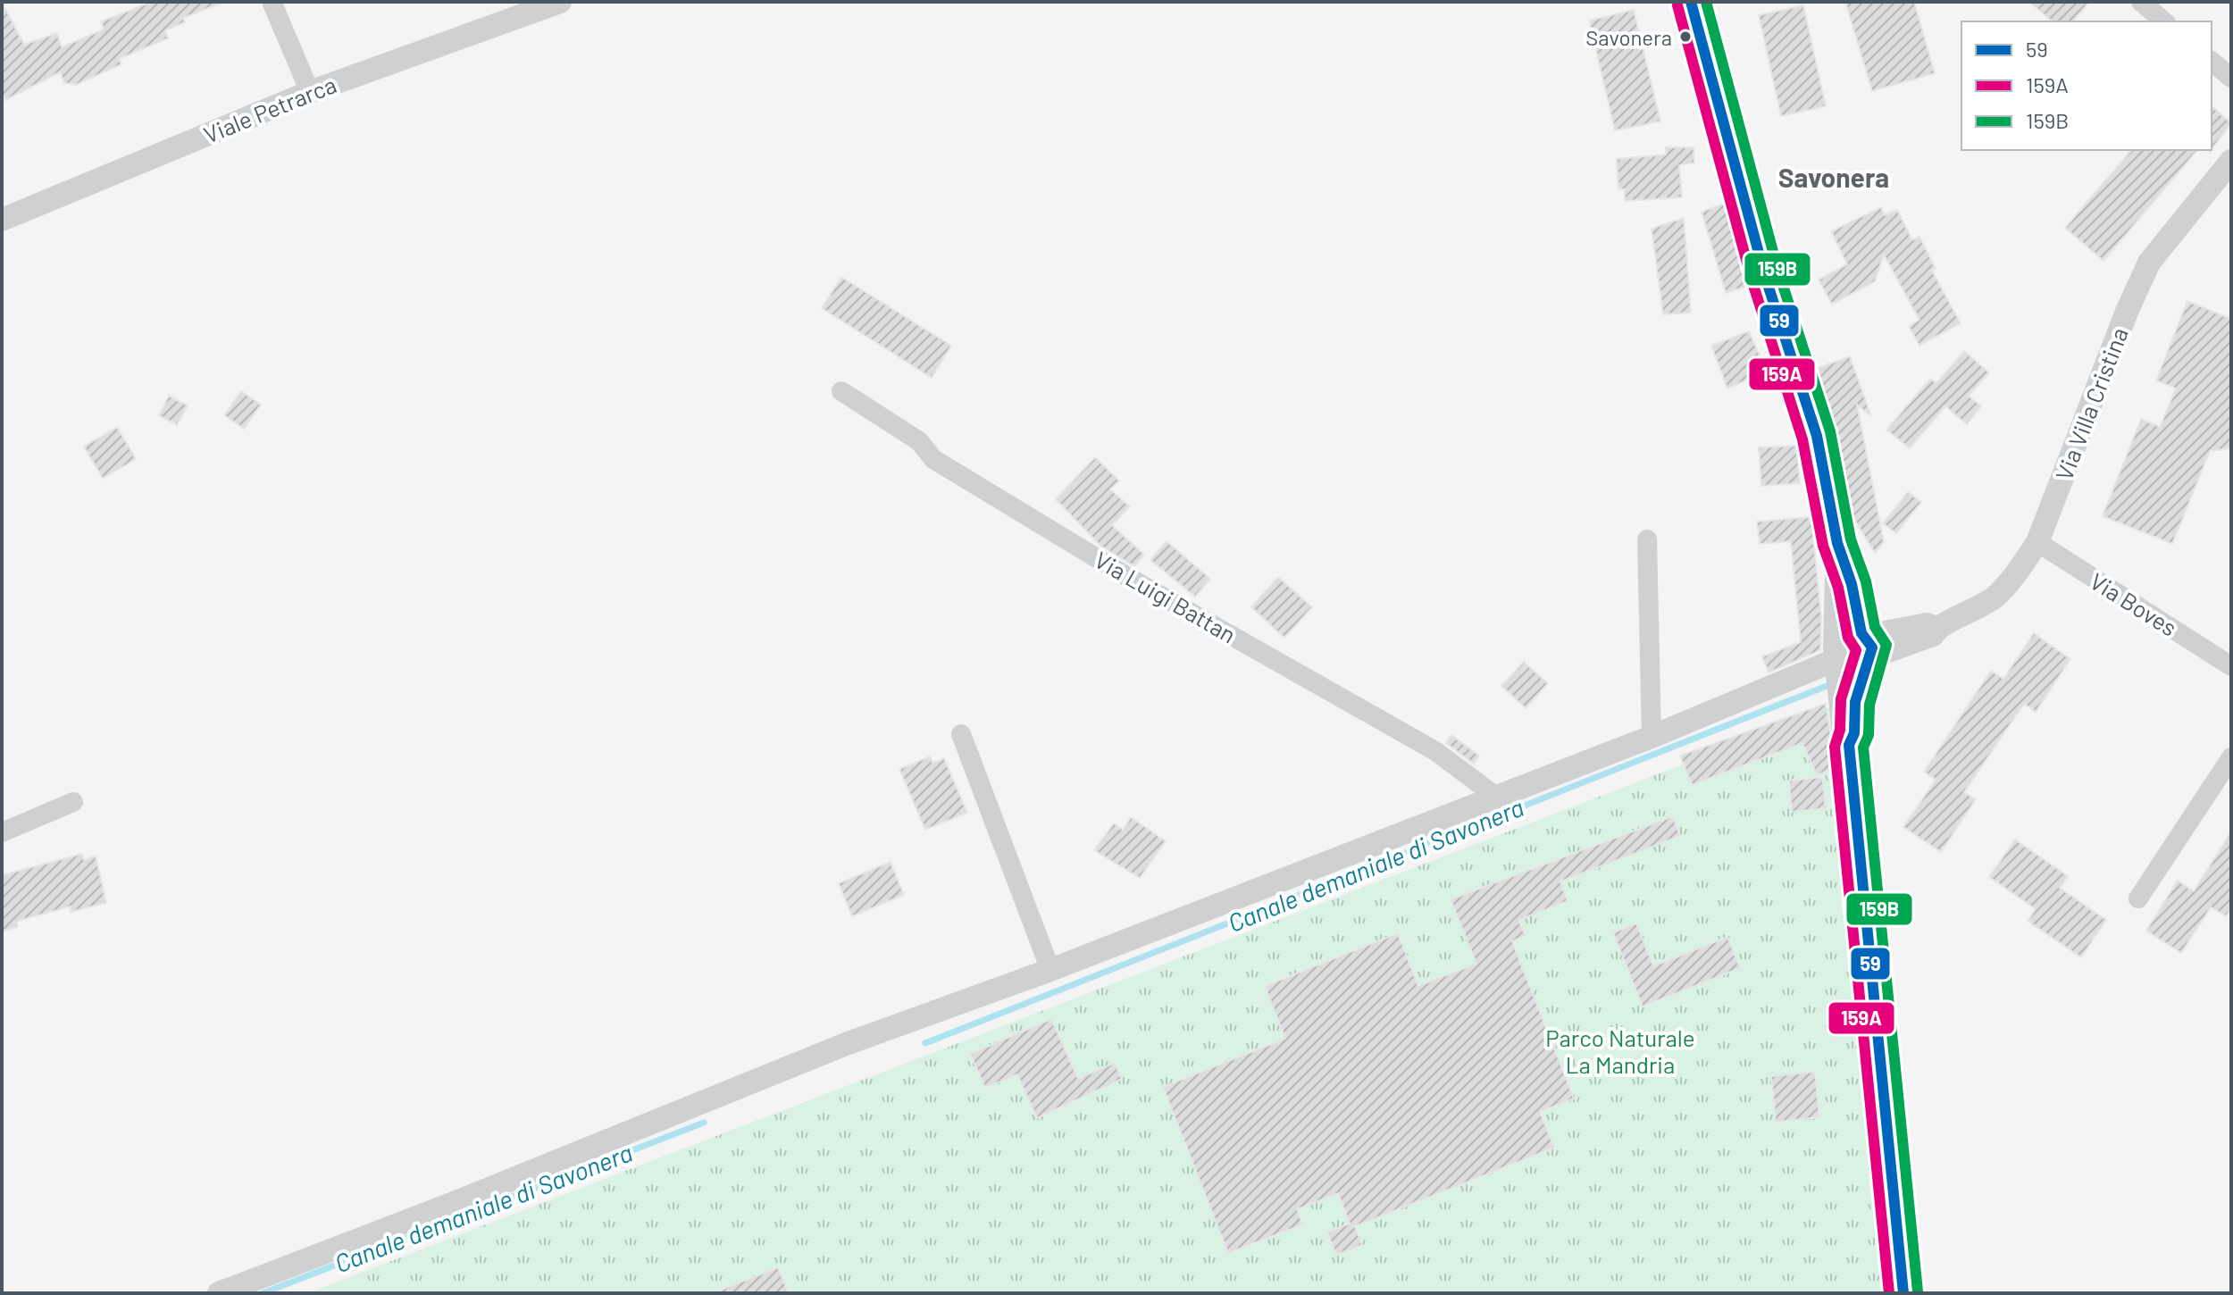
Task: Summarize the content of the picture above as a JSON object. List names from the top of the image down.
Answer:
{
  "streets": {
    "street": [
      "Viale Petrarca",
      "Via Villa Cristina",
      "Via Luigi Battan",
      "Via Boves"
    ]
  },
  "crossings": [
    ["Via Villa Cristina", "Via Boves"]
  ],
  "districts": ["Savonera"],
  "water": ["Canale demaniale di Savonera"],
  "parks": ["Parco Naturale La Mandria"],
  "places": ["Savonera"],
  "lines": ["transit line 59", "transit line 159B", "transit line 159A"],
  "legend": ["59", "159A", "159B"]
}
